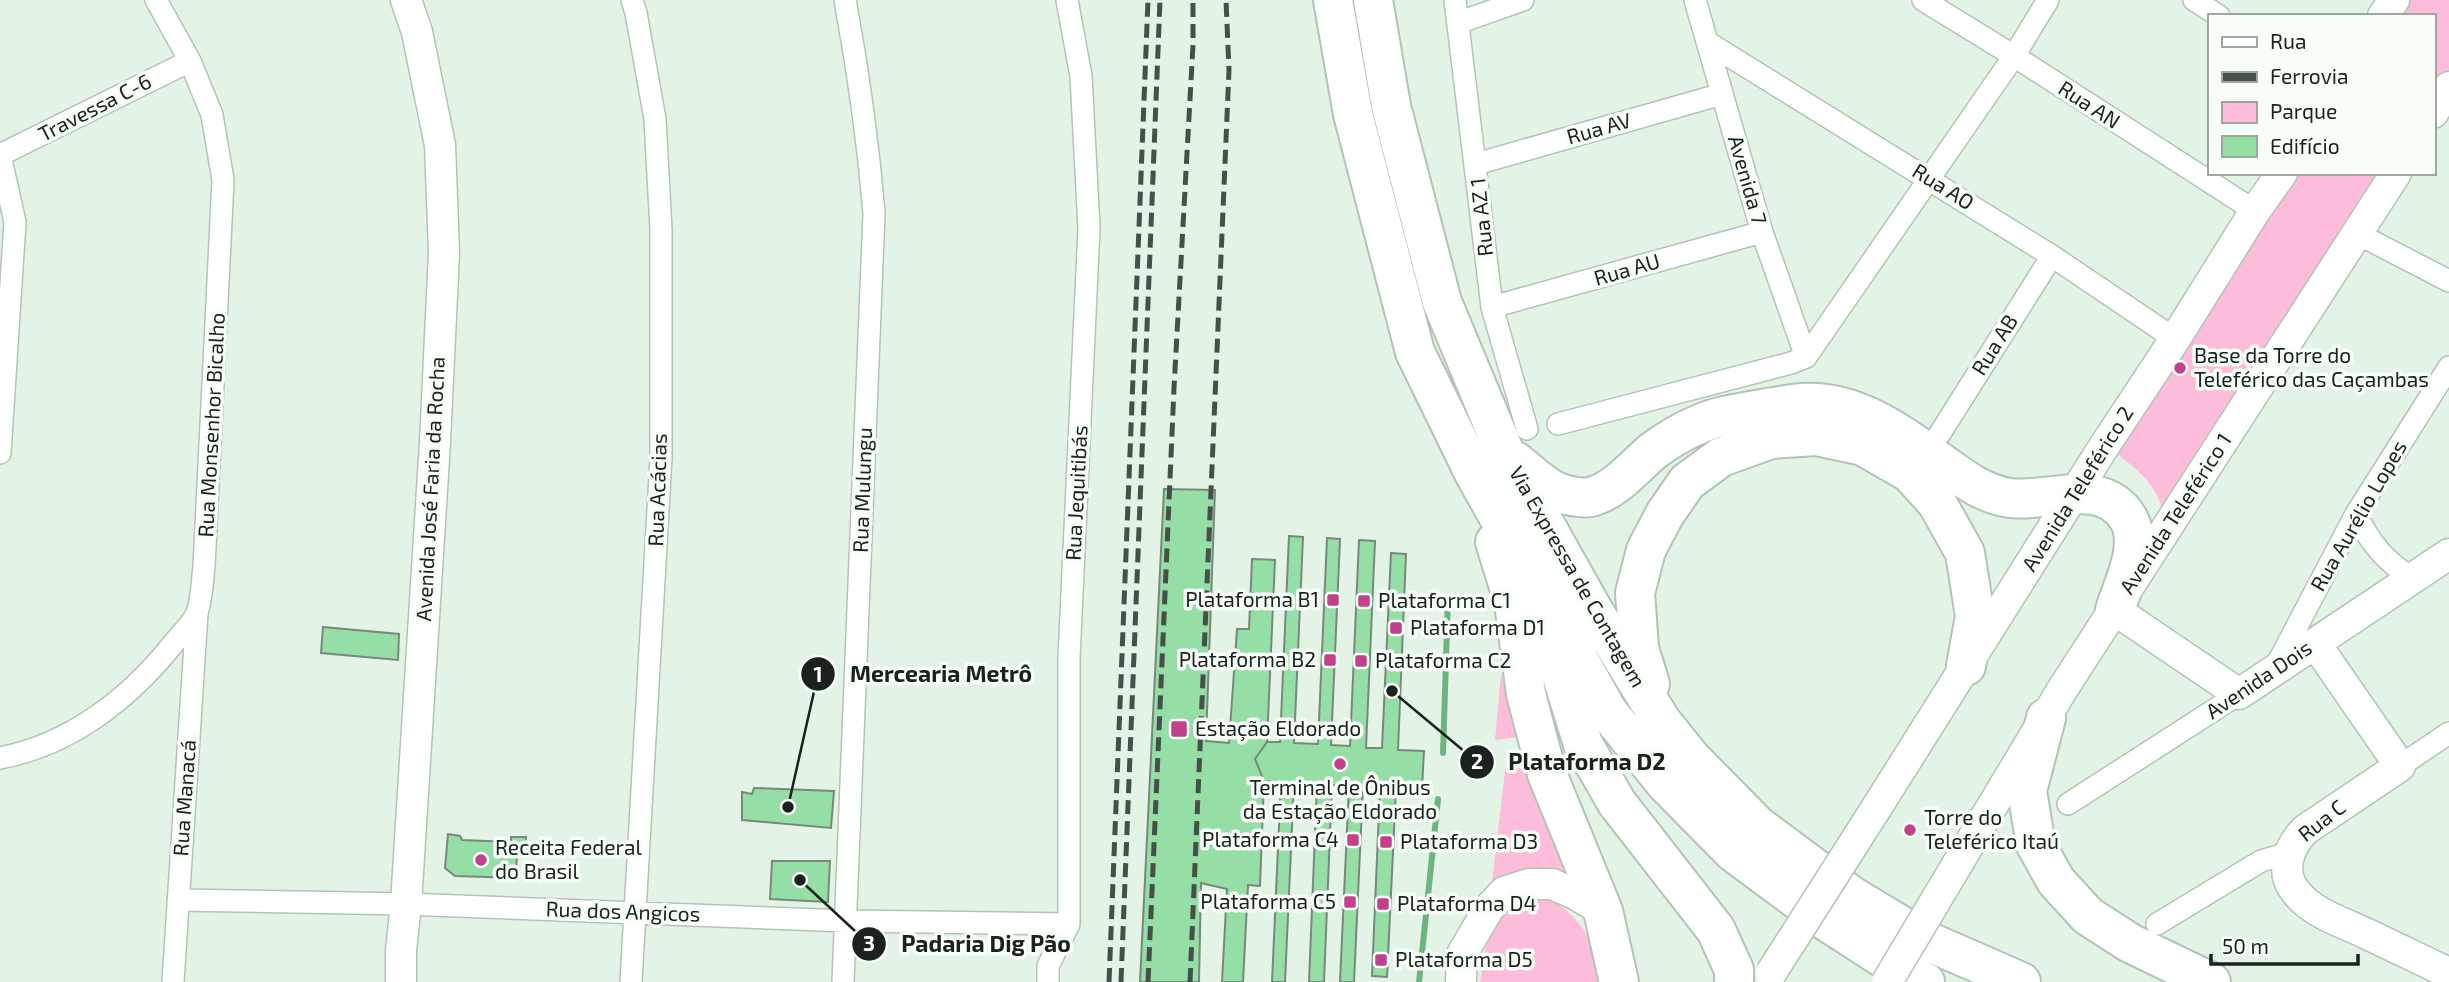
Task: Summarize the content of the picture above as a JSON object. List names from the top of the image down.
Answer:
{
  "streets": {
    "highway": ["Via Expressa de Contagem"],
    "main road": [
      "Avenida José Faria da Rocha",
      "Avenida Teleférico 2",
      "Avenida Teleférico 1",
      "Avenida Dois",
      "Rua C"
    ],
    "street": [
      "Rua AN",
      "Travessa C-6",
      "Rua AV",
      "Avenida 7",
      "Rua AO",
      "Rua AZ 1",
      "Rua AU",
      "Rua AB",
      "Rua Monsenhor Bicalho",
      "Rua Acácias",
      "Rua Mulungu",
      "Rua Jequitibás",
      "Rua Aurélio Lopes",
      "Rua Manacá",
      "Rua dos Angicos"
    ]
  },
  "crossings": [
    ["Rua AN", "Avenida Teleférico 2"],
    ["Travessa C-6", "Rua Monsenhor Bicalho"],
    ["Rua AV", "Avenida 7"],
    ["Rua AV", "Rua AZ 1"],
    ["Avenida 7", "Rua AO"],
    ["Avenida 7", "Rua AU"],
    ["Rua AO", "Rua AB"],
    ["Rua AO", "Avenida Teleférico 2"],
    ["Rua AZ 1", "Rua AU"],
    ["Rua AZ 1", "Via Expressa de Contagem"],
    ["Rua Monsenhor Bicalho", "Rua Manacá"],
    ["Avenida José Faria da Rocha", "Rua dos Angicos"],
    ["Rua Acácias", "Rua dos Angicos"],
    ["Rua Mulungu", "Rua dos Angicos"],
    ["Rua Jequitibás", "Rua dos Angicos"],
    ["Rua Aurélio Lopes", "Avenida Dois"],
    ["Rua Manacá", "Rua dos Angicos"]
  ],
  "places": {
    "other": [
      "Base da Torre do Teleférico das Caçambas",
      "Plataforma D2",
      "Terminal de Ônibus da Estação Eldorado",
      "Mercearia Metrô",
      "Torre do Teleférico Itaú",
      "Receita Federal do Brasil",
      "Padaria Dig Pão"
    ],
    "transit": [
      "Plataforma B1",
      "Plataforma C1",
      "Plataforma D1",
      "Plataforma B2",
      "Plataforma C2",
      "Estação Eldorado",
      "Plataforma C4",
      "Plataforma D3",
      "Plataforma C5",
      "Plataforma D4",
      "Plataforma D5"
    ]
  },
  "legend": [
    "Rua",
    "Ferrovia",
    "Parque",
    "Edifício"
  ],
  "scale_bar": "50 m"
}
